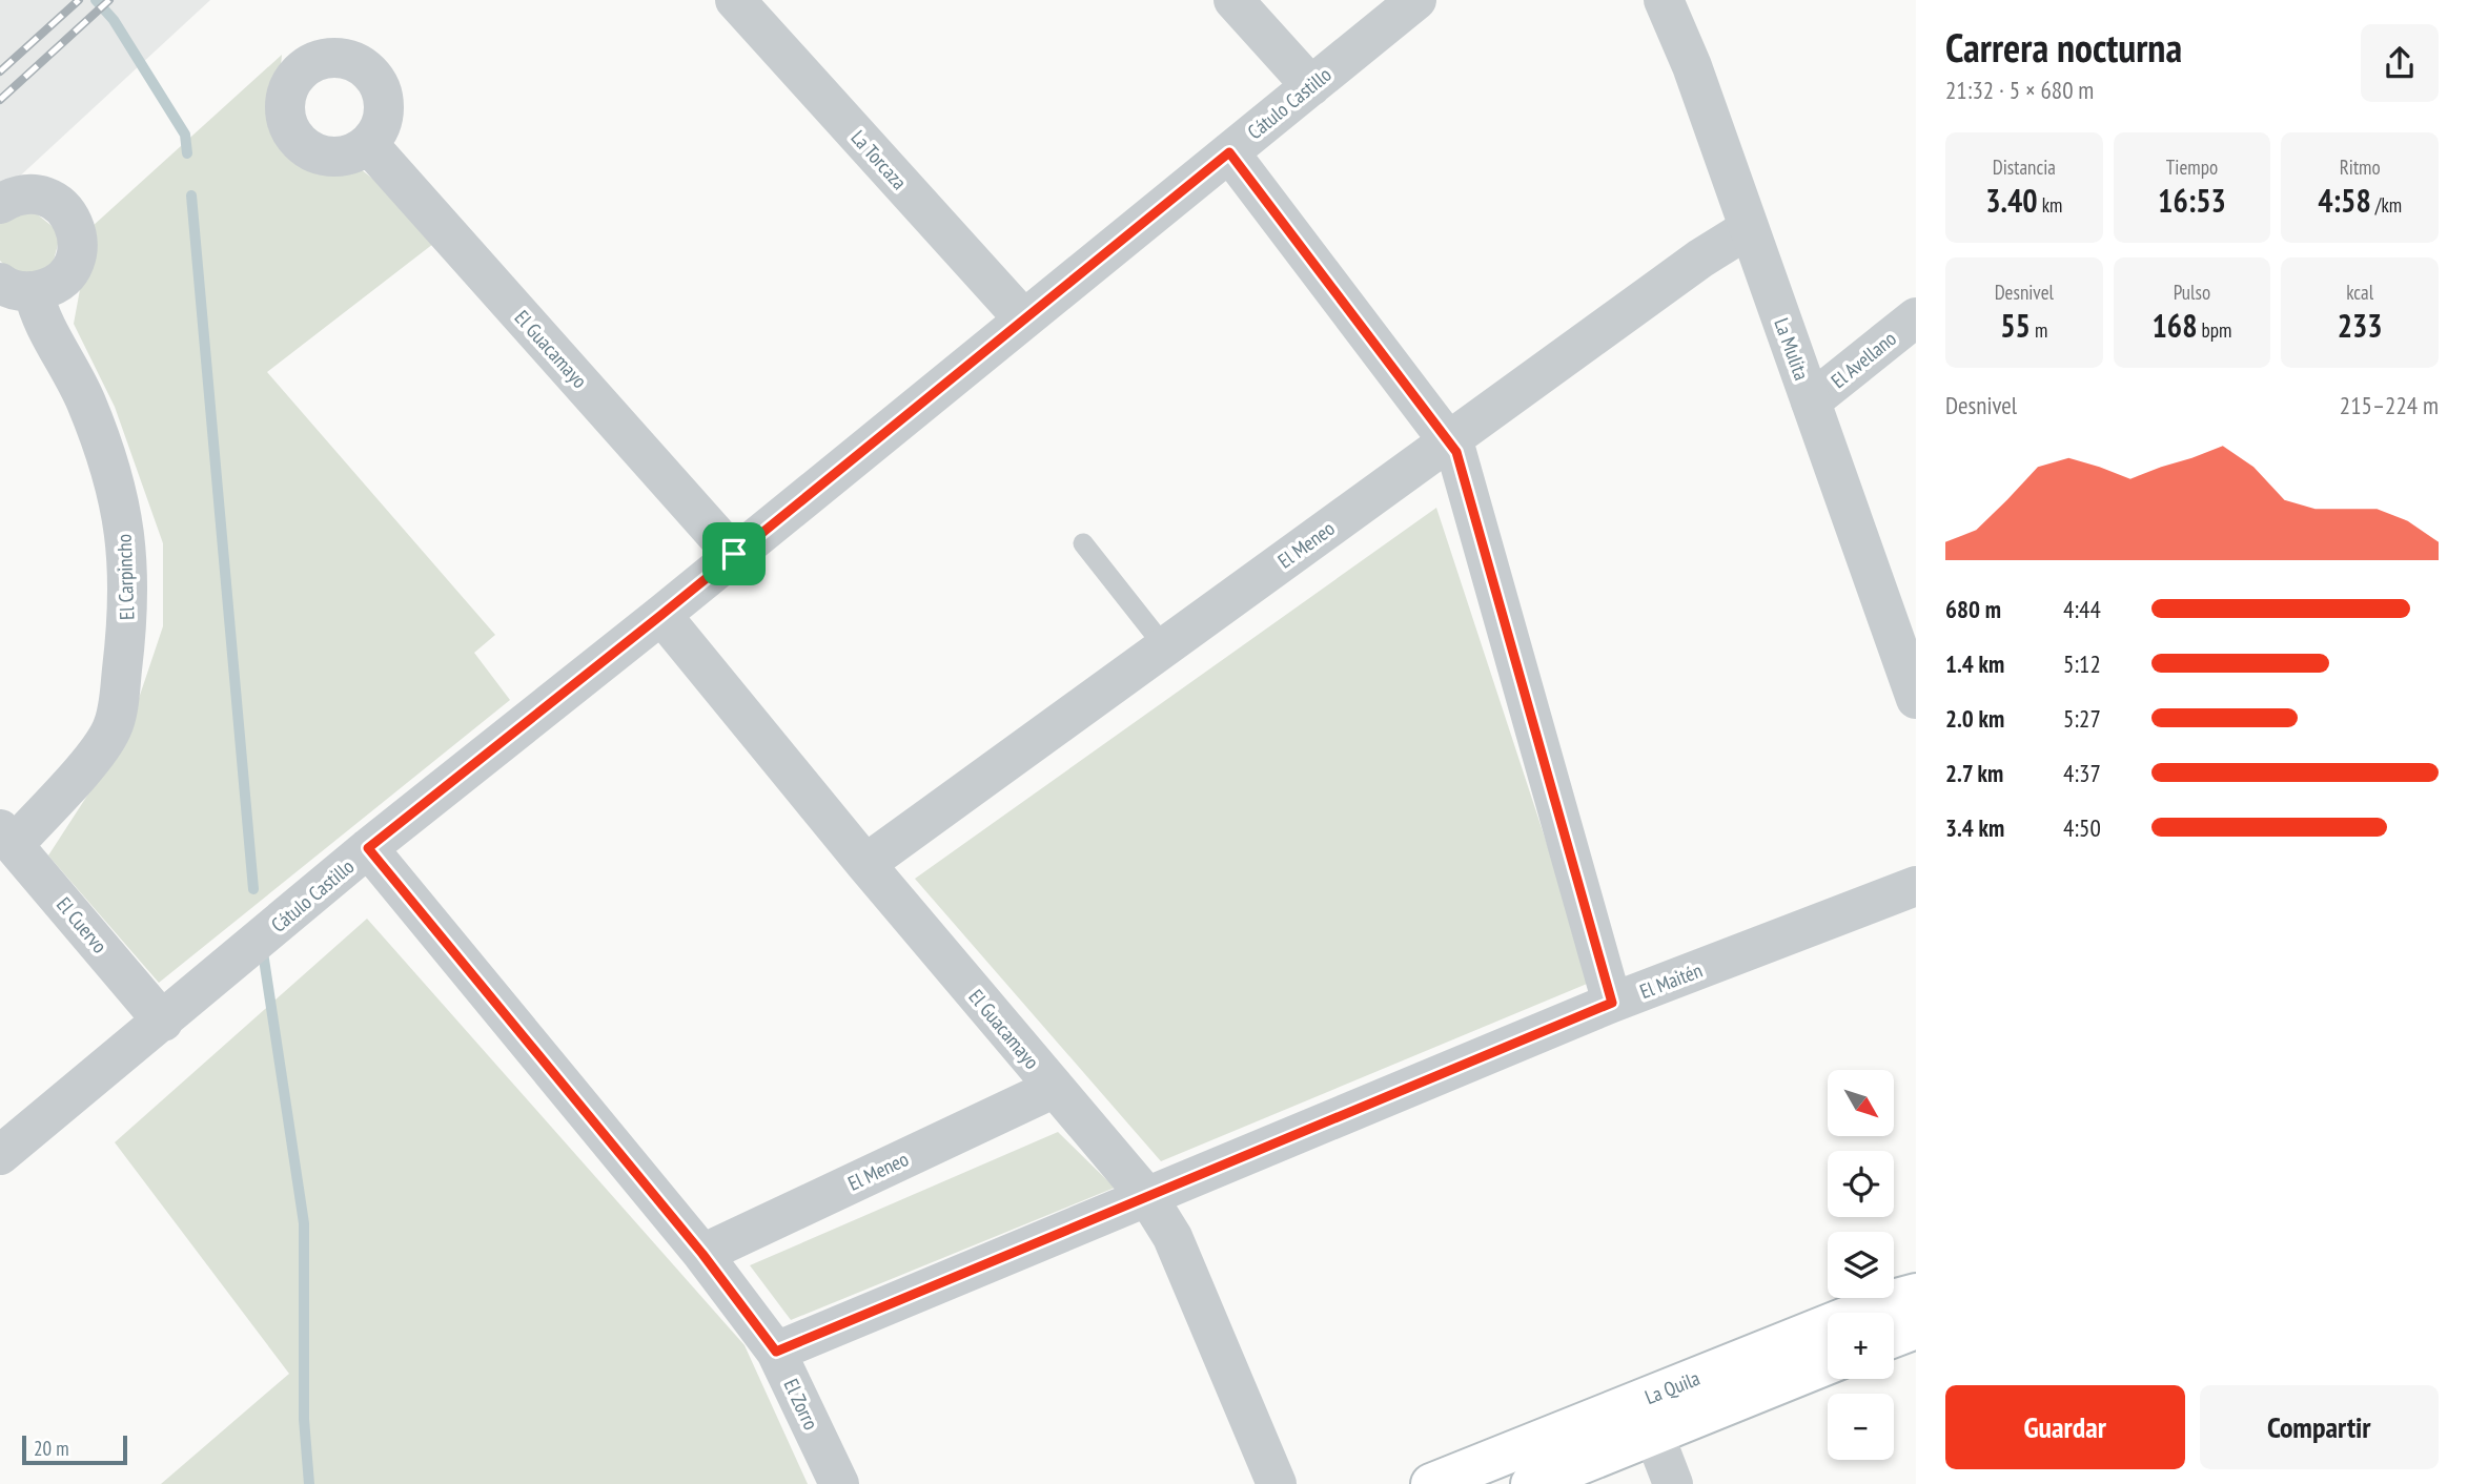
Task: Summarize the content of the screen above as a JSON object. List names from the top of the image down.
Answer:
{
  "streets": {
    "main road": ["La Quila"],
    "street": [
      "Cátulo Castillo",
      "La Torcaza",
      "El Guacamayo",
      "La Mulita",
      "El Avellano",
      "El Meneo",
      "El Carpincho",
      "El Cuervo",
      "El Maitén",
      "El Zorro"
    ]
  },
  "crossings": [
    ["Cátulo Castillo", "La Torcaza"],
    ["Cátulo Castillo", "El Guacamayo"],
    ["Cátulo Castillo", "El Cuervo"],
    ["Cátulo Castillo", "El Zorro"],
    ["El Guacamayo", "El Meneo"],
    ["El Guacamayo", "El Maitén"],
    ["La Mulita", "El Avellano"],
    ["La Mulita", "El Meneo"],
    ["El Meneo", "El Zorro"],
    ["El Carpincho", "El Cuervo"],
    ["El Maitén", "El Zorro"]
  ],
  "scale_bar": "20 m",
  "north": "bottom right",
  "page": {
    "heading": ["Carrera nocturna", "21:32 · 5 × 680 m"],
    "stats": [
      ["Distancia", "3.40 km"],
      ["Tiempo", "16:53"],
      ["Ritmo", "4:58 /km"],
      ["Desnivel", "55 m"],
      ["Pulso", "168 bpm"],
      ["kcal", "233"]
    ],
    "chart": ["Desnivel", "215–224 m"],
    "list": [
      {
        "name": "680 m",
        "note": "4:44"
      },
      {
        "name": "1.4 km",
        "note": "5:12"
      },
      {
        "name": "2.0 km",
        "note": "5:27"
      },
      {
        "name": "2.7 km",
        "note": "4:37"
      },
      {
        "name": "3.4 km",
        "note": "4:50"
      }
    ],
    "map_buttons": ["+", "−"],
    "buttons": ["Guardar", "Compartir"],
    "scale": "20 m"
  }
}
